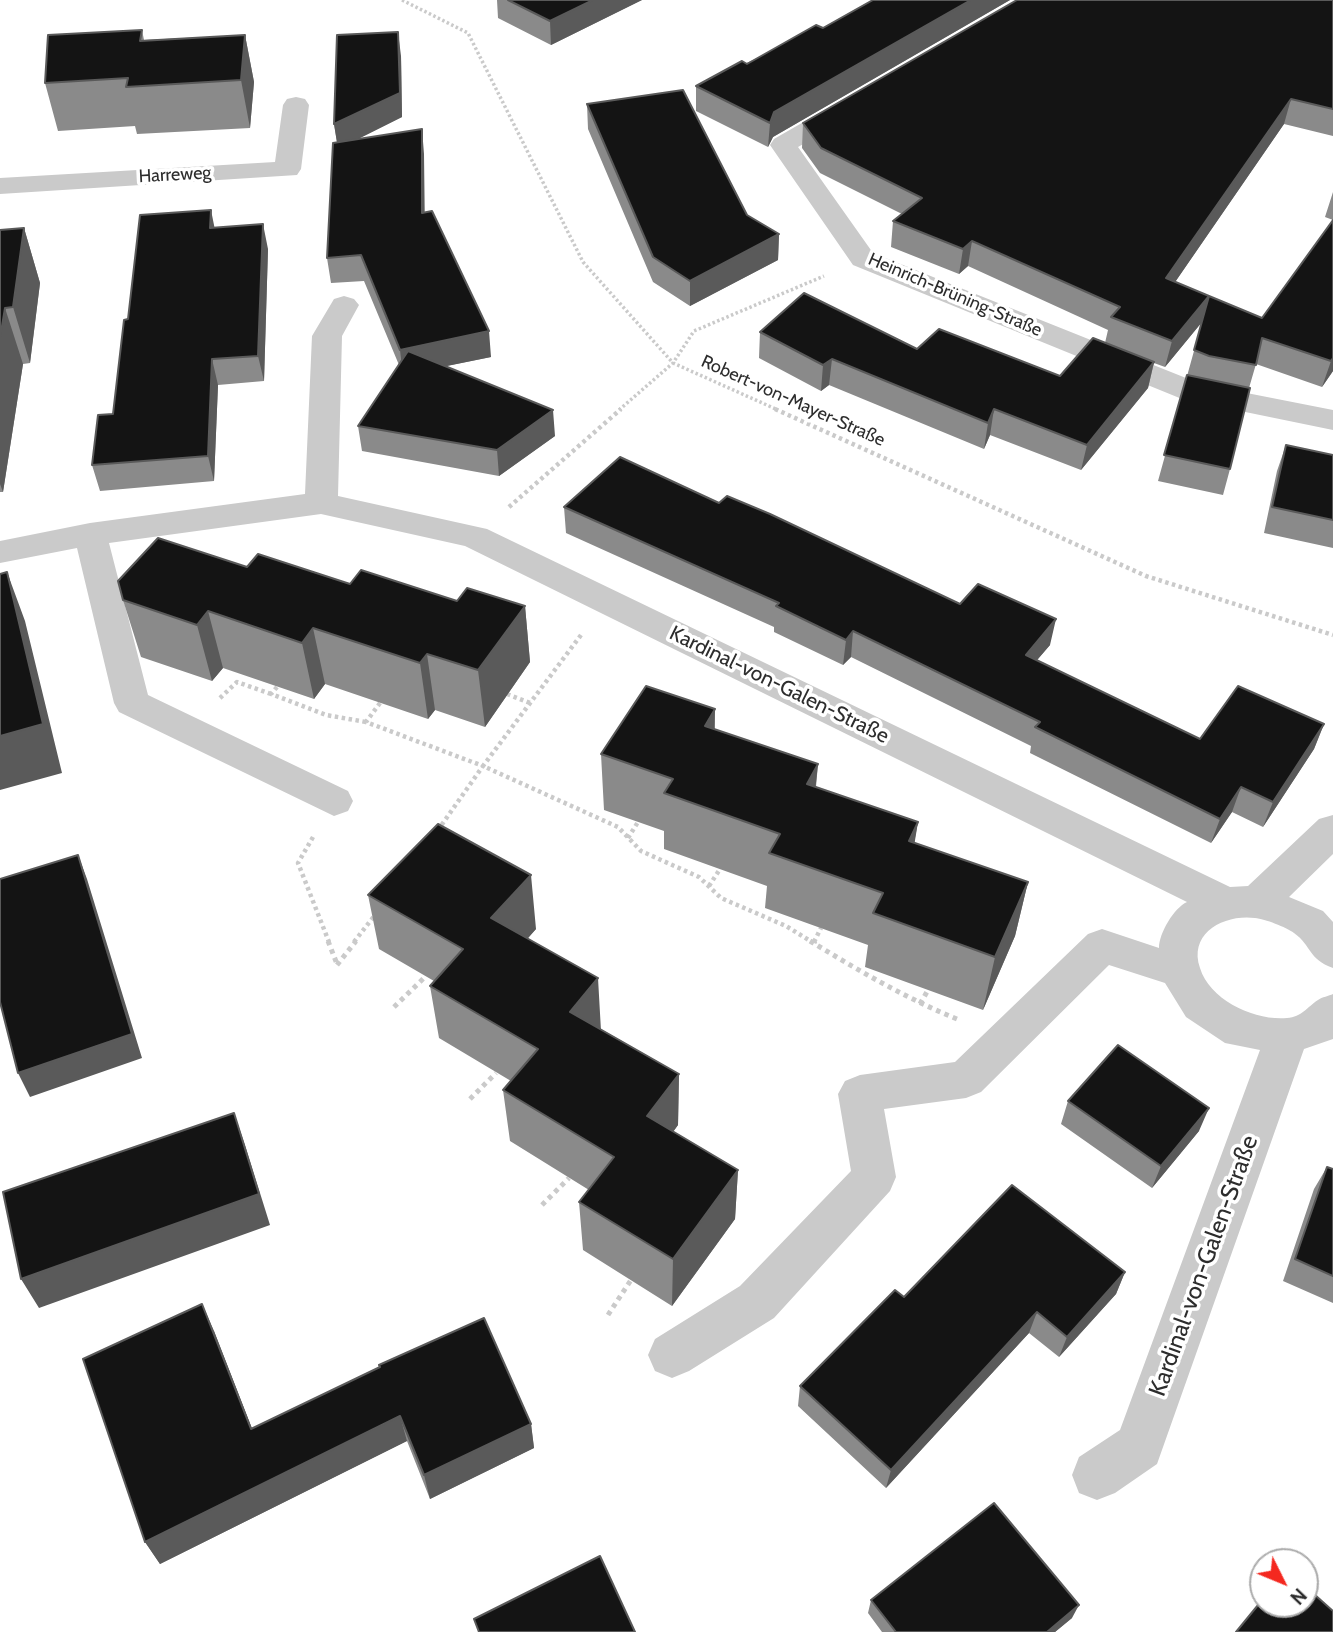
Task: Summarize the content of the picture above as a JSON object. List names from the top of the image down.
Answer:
{
  "streets": {
    "street": ["Harreweg", "Heinrich-Brüning-Straße", "Kardinal-von-Galen-Straße"],
    "path": ["Robert-von-Mayer-Straße"]
  },
  "north": "bottom right"
}
